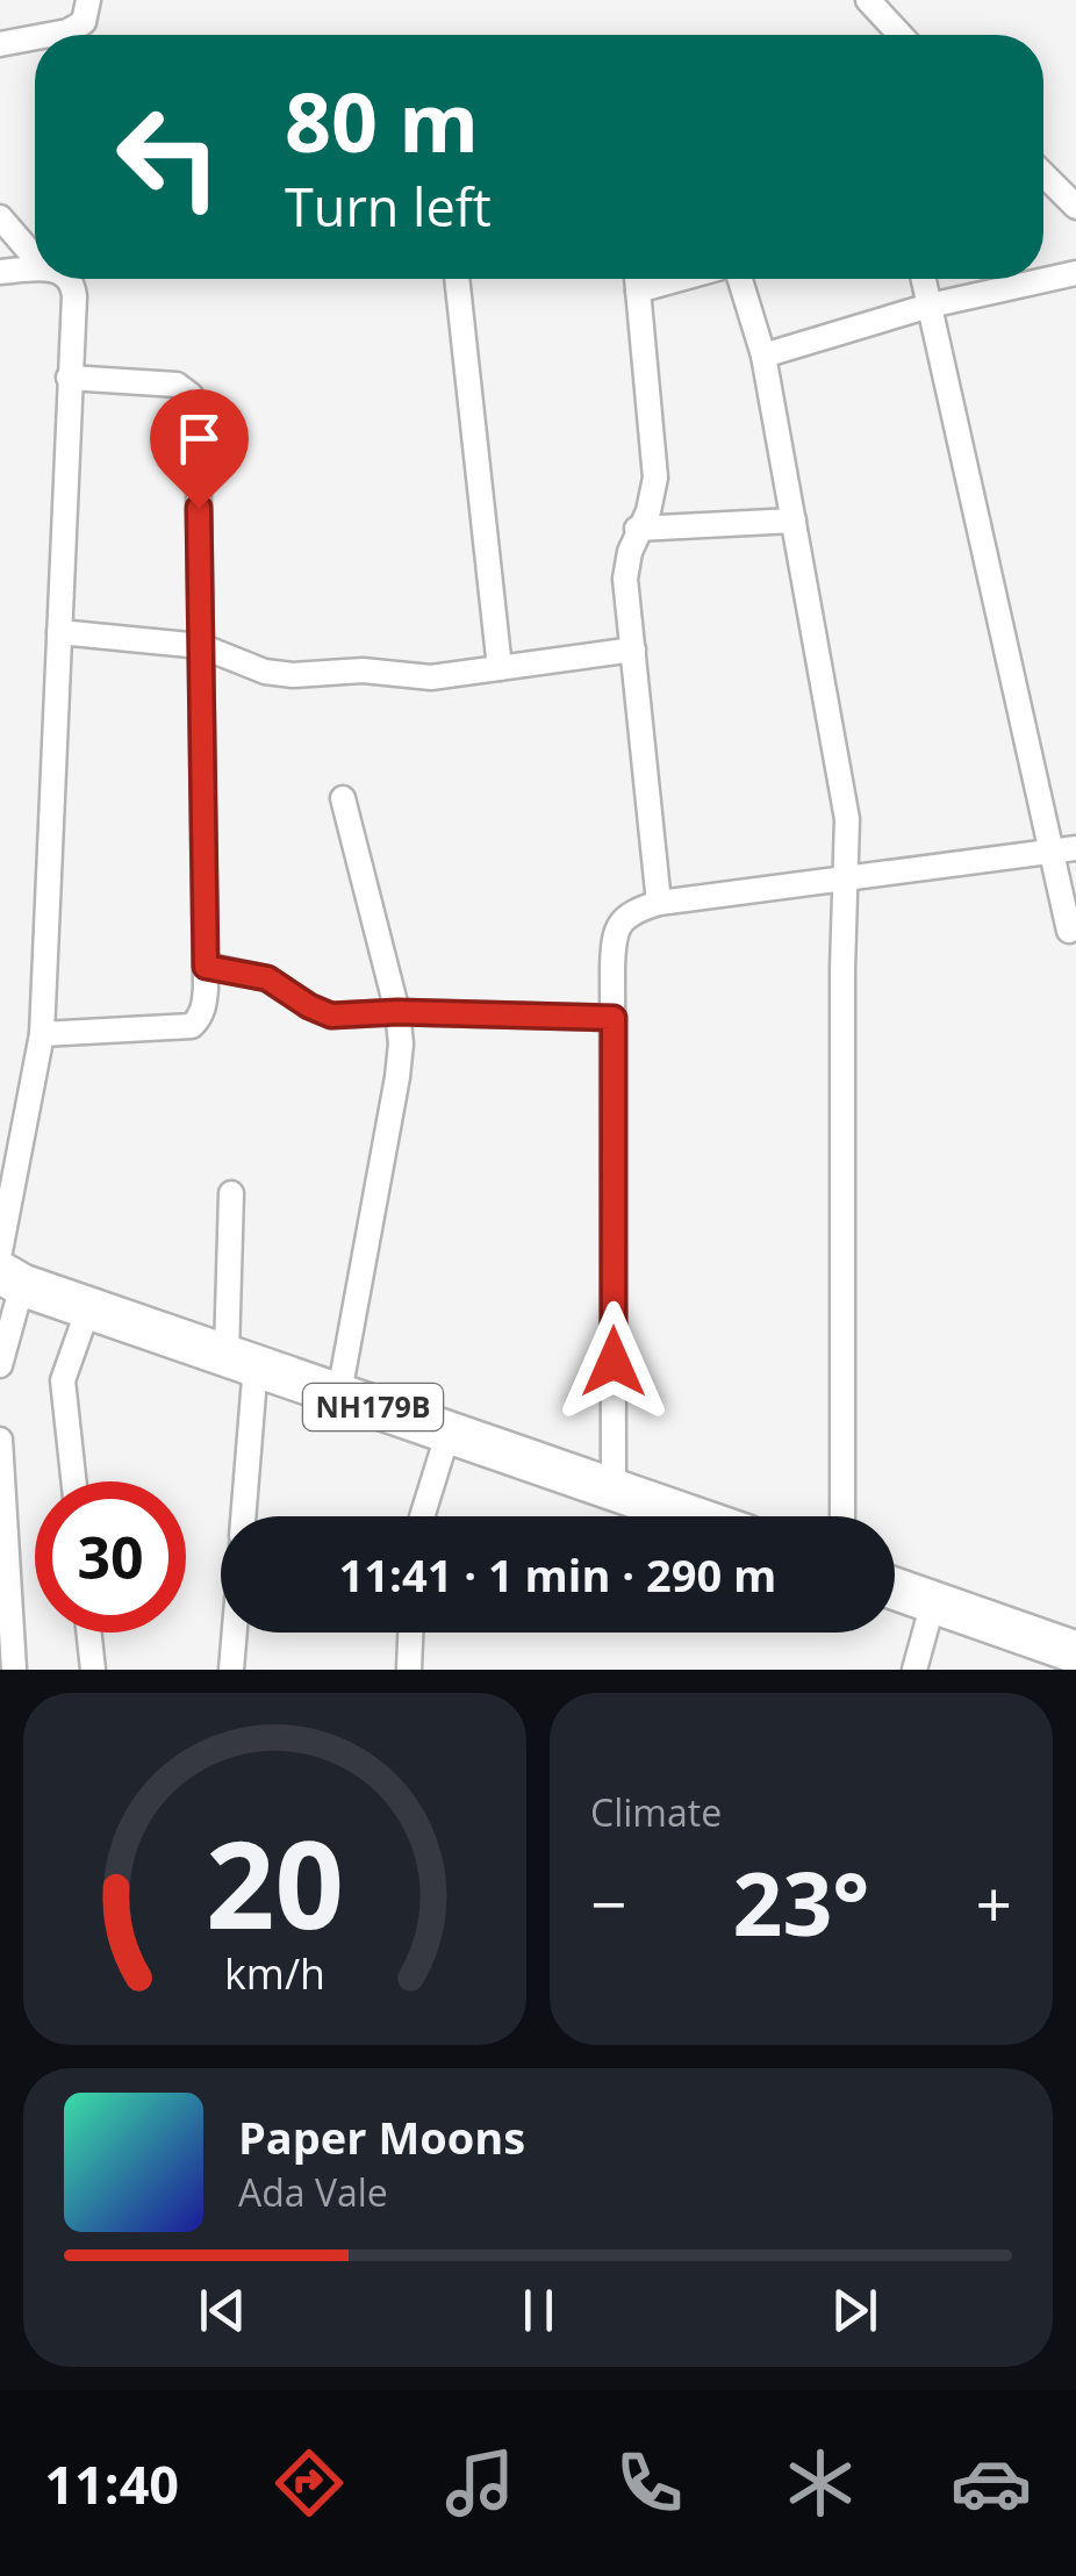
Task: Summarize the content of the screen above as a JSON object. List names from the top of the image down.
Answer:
{
  "streets": {
    "highway": ["NH179B"]
  },
  "page": {
    "turn": ["80 m", "Turn left"],
    "limit": "30",
    "trip": "11:41 · 1 min · 290 m",
    "tile": "Climate",
    "heat": ["−", "23°", "+"],
    "song": ["Paper Moons", "Ada Vale"],
    "tabs": "11:40",
    "gauge": ["20", "km/h"]
  }
}
